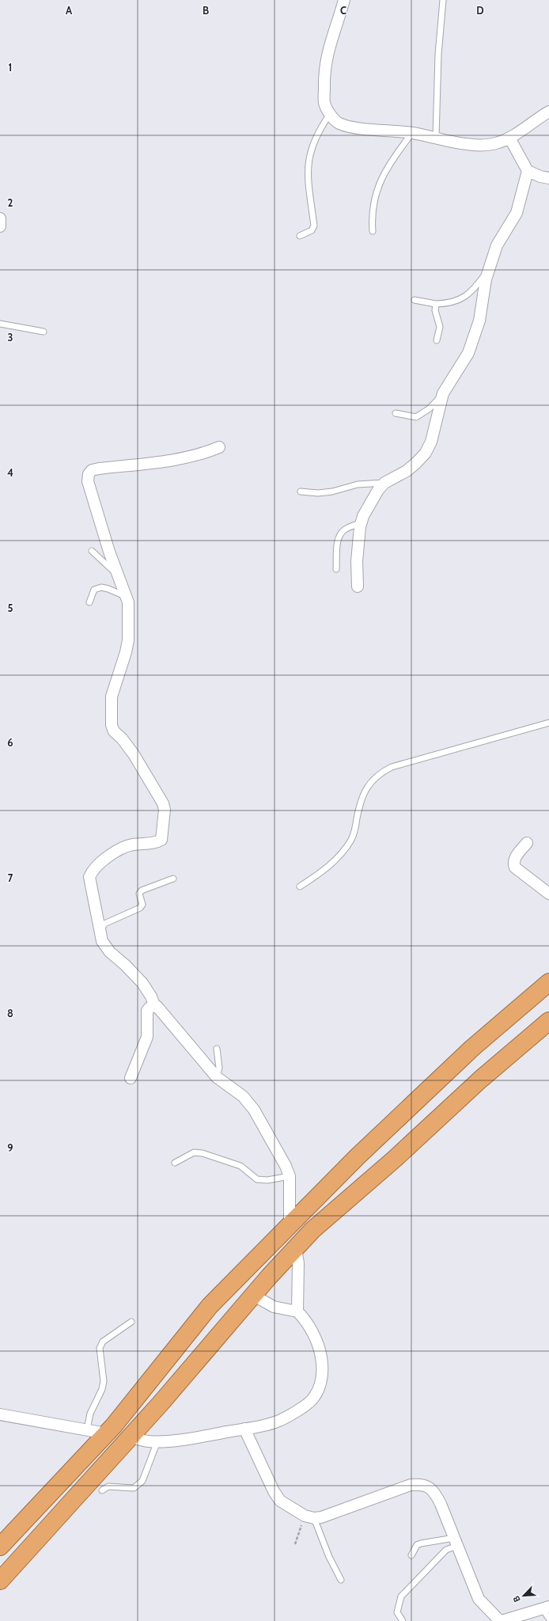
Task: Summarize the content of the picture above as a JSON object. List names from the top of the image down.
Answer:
{
  "north": "bottom left",
  "grid": {
    "columns": [
      "A",
      "B",
      "C",
      "D"
    ],
    "rows": [
      "1",
      "2",
      "3",
      "4",
      "5",
      "6",
      "7",
      "8",
      "9"
    ]
  }
}
